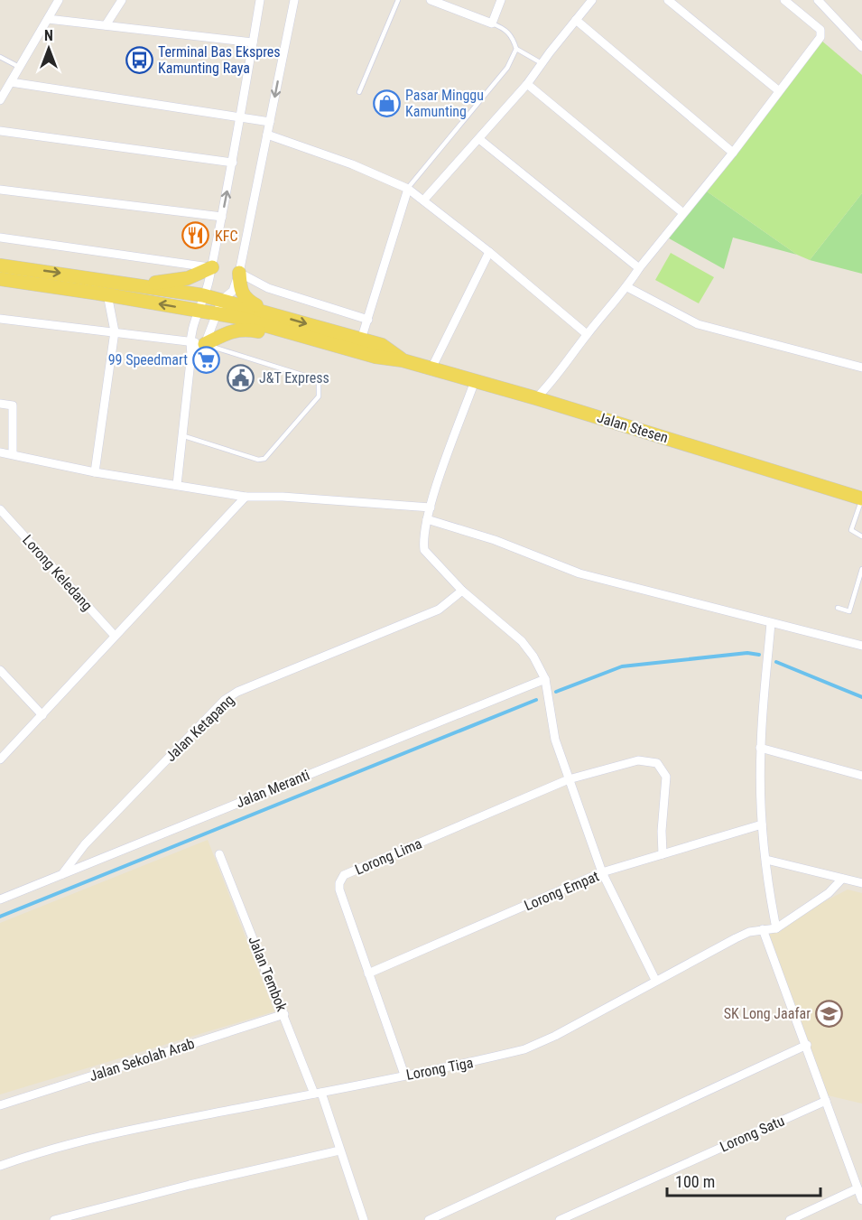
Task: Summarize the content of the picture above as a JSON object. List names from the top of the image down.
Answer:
{
  "streets": {
    "main road": ["Jalan Stesen"],
    "street": [
      "Lorong Keledang",
      "Jalan Ketapang",
      "Jalan Meranti",
      "Lorong Lima",
      "Lorong Empat",
      "Jalan Tembok",
      "Jalan Sekolah Arab",
      "Lorong Tiga",
      "Lorong Satu"
    ]
  },
  "crossings": [
    ["Jalan Ketapang", "Jalan Meranti"],
    ["Lorong Lima", "Lorong Empat"],
    ["Lorong Lima", "Lorong Tiga"],
    ["Jalan Tembok", "Jalan Sekolah Arab"],
    ["Jalan Tembok", "Lorong Tiga"]
  ],
  "places": {
    "bus stop": ["Terminal Bas Ekspres Kamunting Raya"],
    "shop": ["Pasar Minggu Kamunting"],
    "restaurant": ["KFC"],
    "supermarket": ["99 Speedmart"],
    "public building": ["J&T Express"],
    "school or university": ["SK Long Jaafar"]
  },
  "scale_bar": "100 m",
  "north": "top"
}
